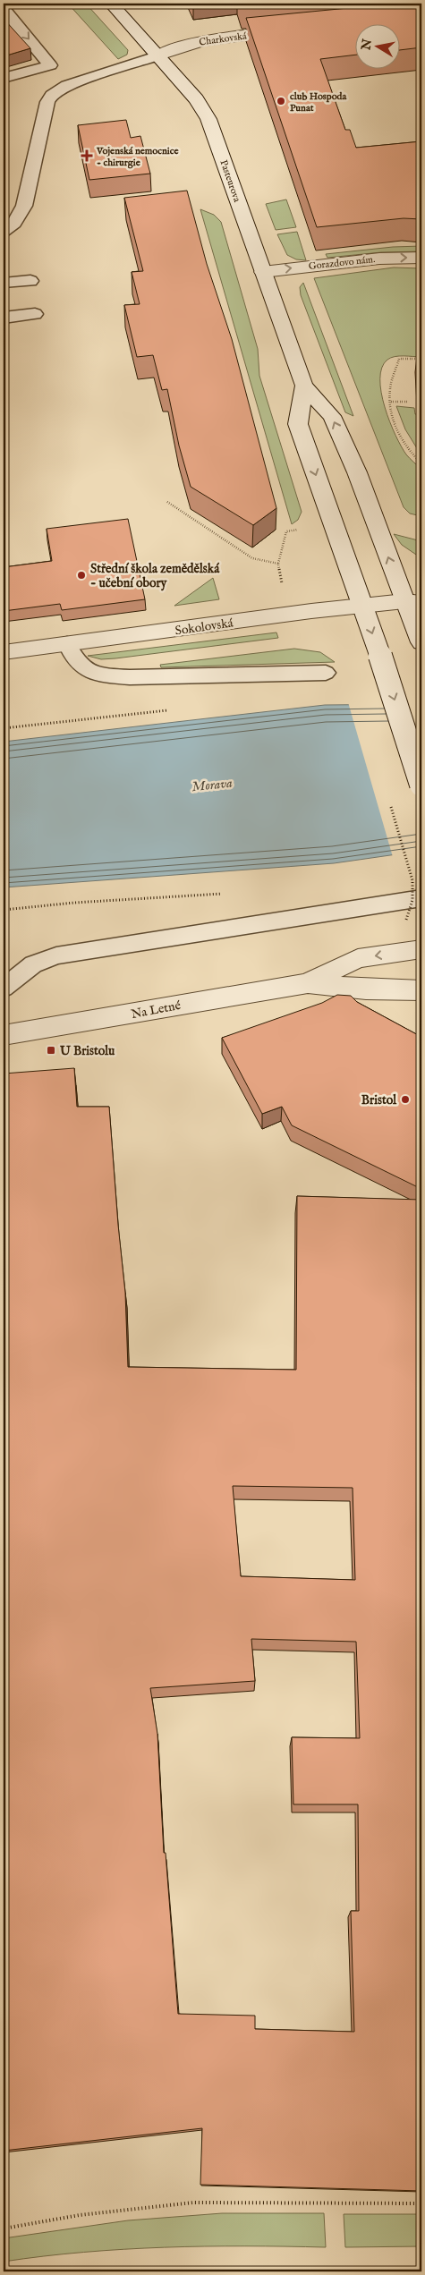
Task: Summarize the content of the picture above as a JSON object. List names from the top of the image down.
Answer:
{
  "streets": {
    "main road": [
      "Charkovská",
      "Pasteurova",
      "Gorazdovo nám.",
      "Sokolovská",
      "Na Letné"
    ]
  },
  "crossings": [
    ["Charkovská", "Pasteurova"],
    ["Pasteurova", "Gorazdovo nám."]
  ],
  "one_way": ["Gorazdovo nám."],
  "water": ["Morava"],
  "places": {
    "other": ["club Hospoda Punat", "Střední škola zemědělská - učební obory", "Bristol"],
    "health": ["Vojenská nemocnice - chirurgie"],
    "transit": ["U Bristolu"]
  },
  "north": "left"
}
